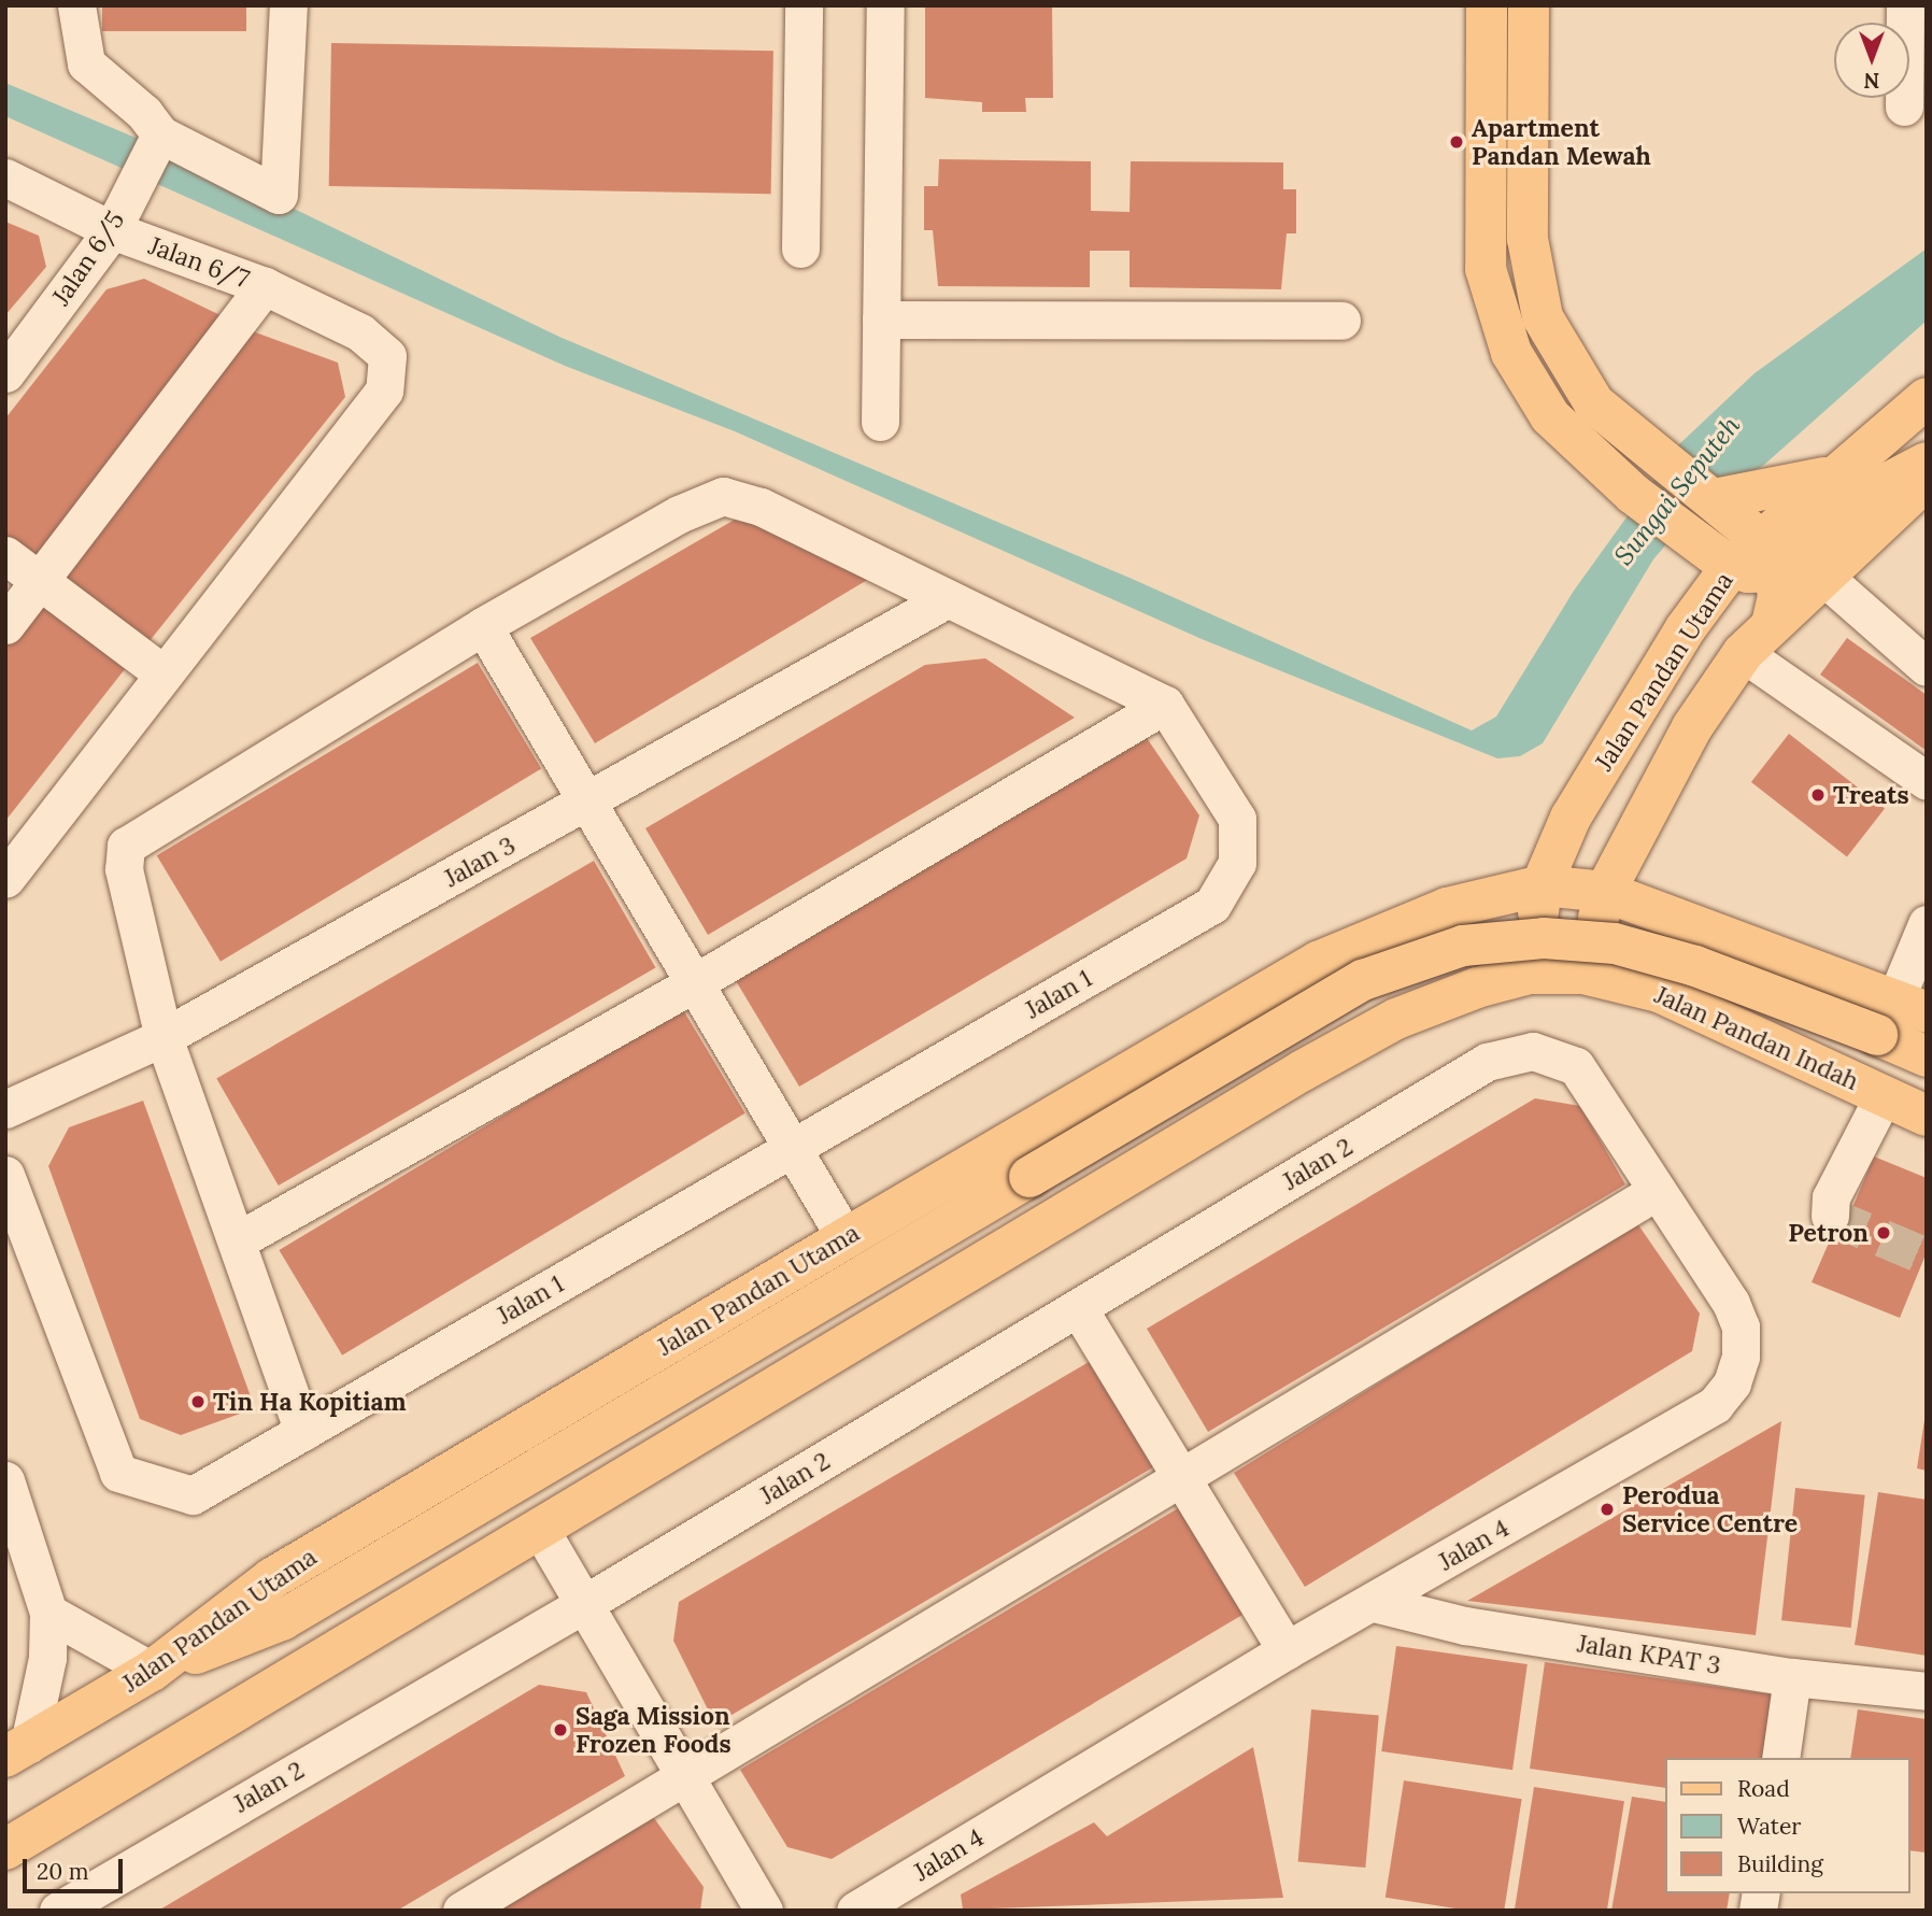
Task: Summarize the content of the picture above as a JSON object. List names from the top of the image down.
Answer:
{
  "streets": {
    "main road": ["Jalan Pandan Utama", "Jalan Pandan Indah"],
    "street": [
      "Jalan 6/5",
      "Jalan 6/7",
      "Jalan 3",
      "Jalan 1",
      "Jalan 2",
      "Jalan 4",
      "Jalan KPAT 3"
    ]
  },
  "crossings": [
    ["Jalan 6/5", "Jalan 6/7"],
    ["Jalan 2", "Jalan 4"],
    ["Jalan 4", "Jalan KPAT 3"]
  ],
  "water": ["Sungai Seputeh"],
  "places": [
    "Apartment Pandan Mewah",
    "Treats",
    "Petron",
    "Tin Ha Kopitiam",
    "Perodua Service Centre",
    "Saga Mission Frozen Foods"
  ],
  "legend": ["Road", "Water", "Building"],
  "scale_bar": "20 m",
  "north": "bottom"
}
